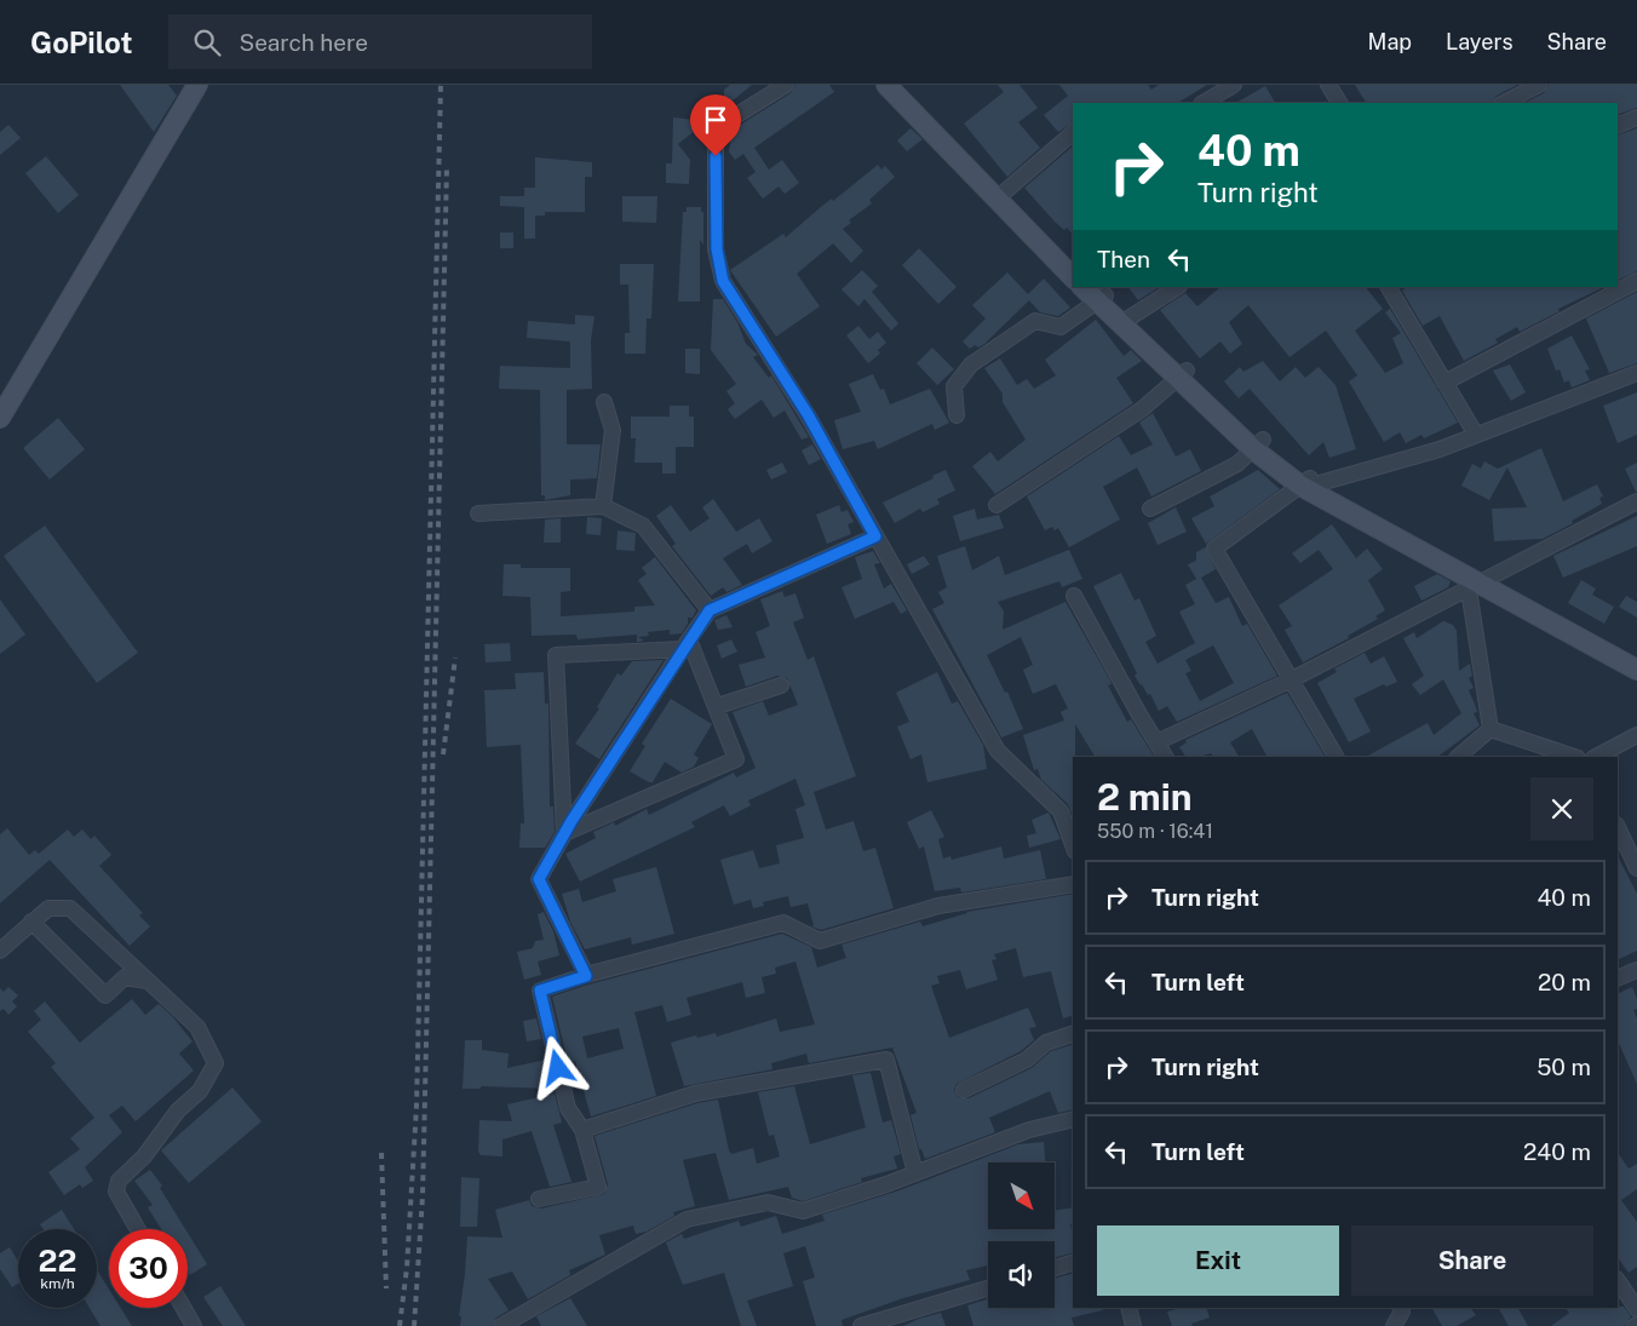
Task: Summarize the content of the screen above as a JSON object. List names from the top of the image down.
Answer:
{
  "north": "bottom right",
  "page": {
    "header": "GoPilot",
    "search": "Search here",
    "nav": ["Map", "Layers", "Share"],
    "turn": ["40 m", "Turn right"],
    "then": "Then",
    "heading": ["2 min", "550 m · 16:41"],
    "list": [
      {
        "name": "Turn right",
        "value": "40 m"
      },
      {
        "name": "Turn left",
        "value": "20 m"
      },
      {
        "name": "Turn right",
        "value": "50 m"
      },
      {
        "name": "Turn left",
        "value": "240 m"
      }
    ],
    "buttons": ["Exit", "Share"],
    "speed": "22 km/h",
    "limit": "30"
  }
}
